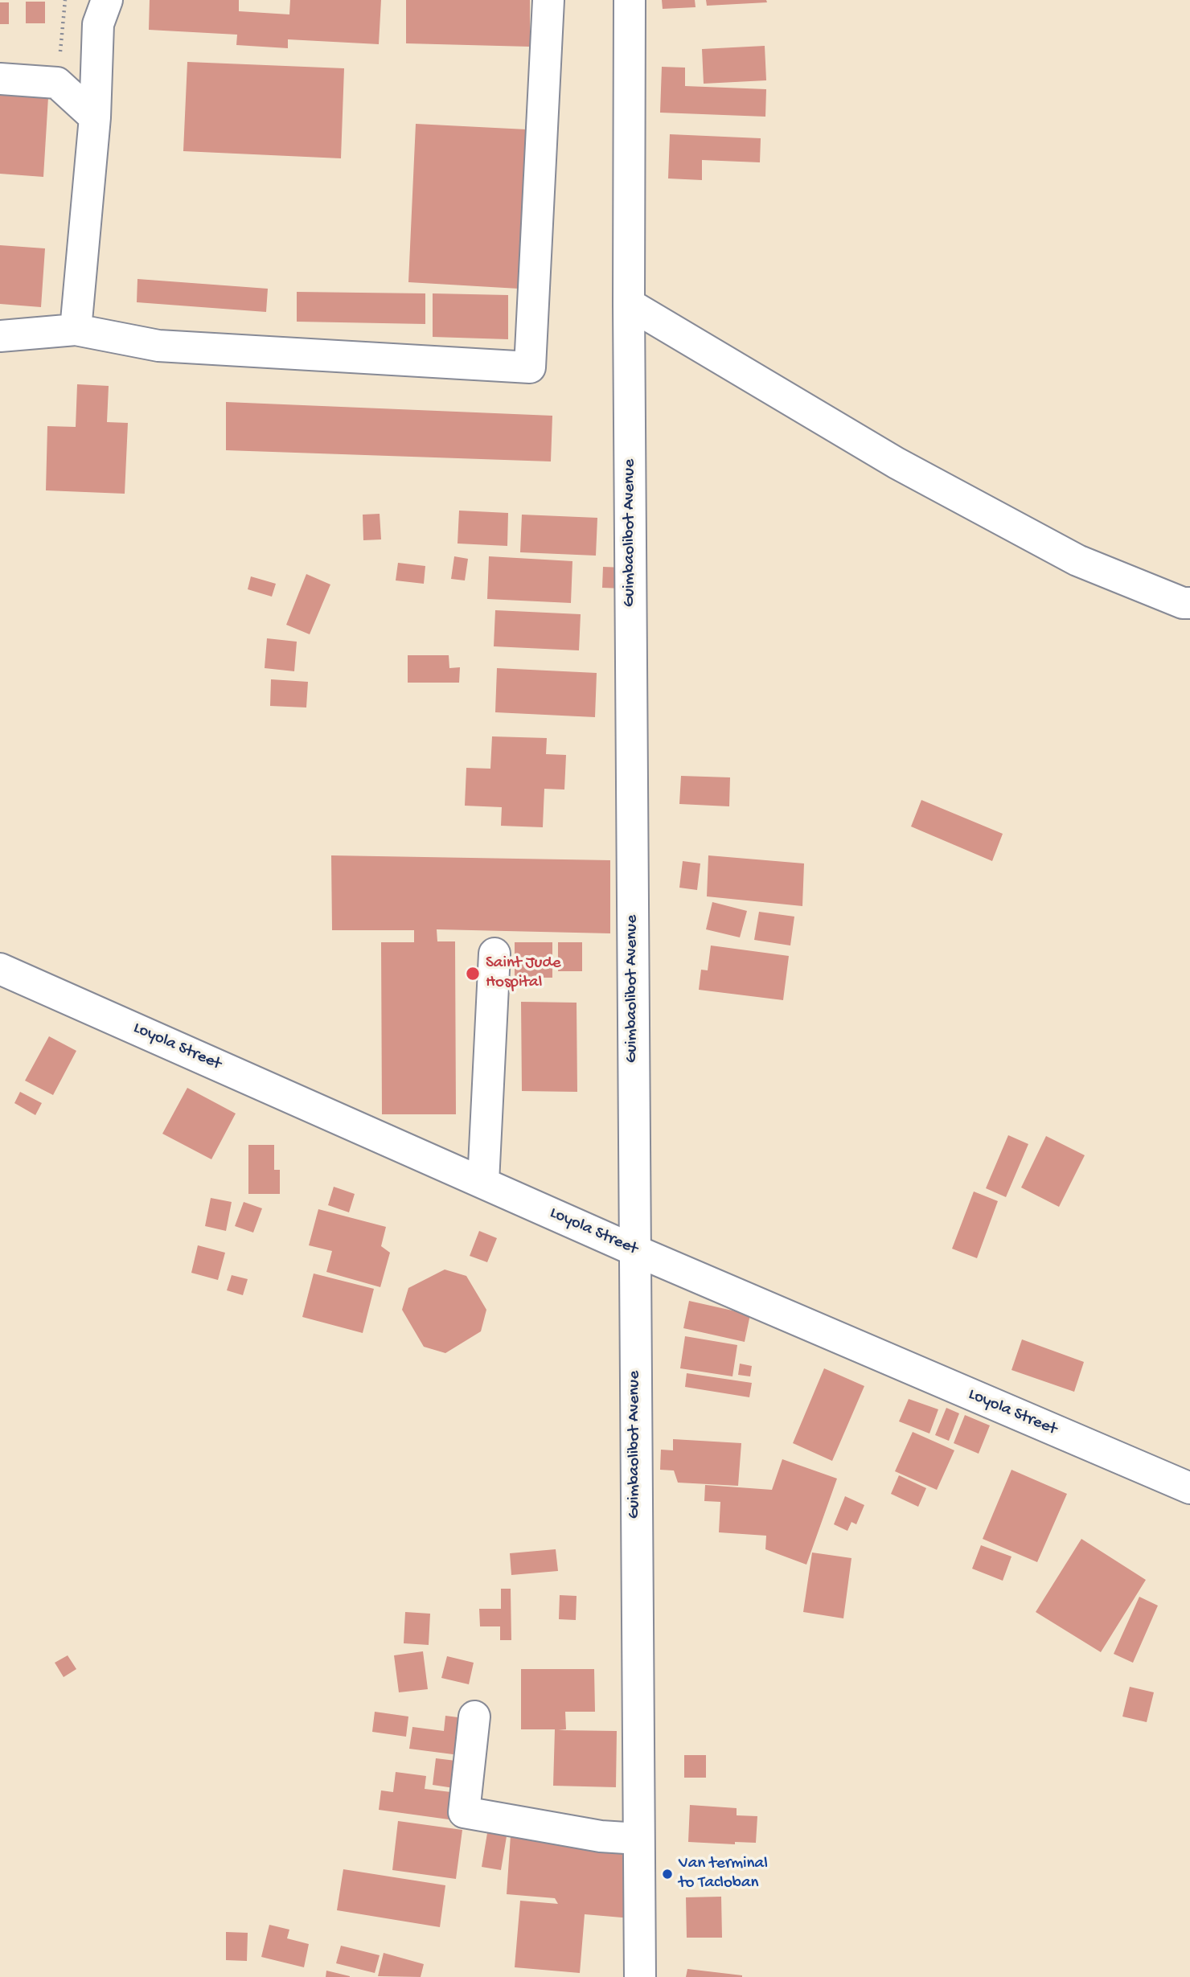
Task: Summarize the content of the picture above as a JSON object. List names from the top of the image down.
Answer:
{
  "streets": {
    "street": ["Guimbaolibot Avenue", "Loyola Street"]
  },
  "crossings": [
    ["Guimbaolibot Avenue", "Loyola Street"]
  ],
  "places": ["Saint Jude Hospital", "Van terminal to Tacloban"]
}
